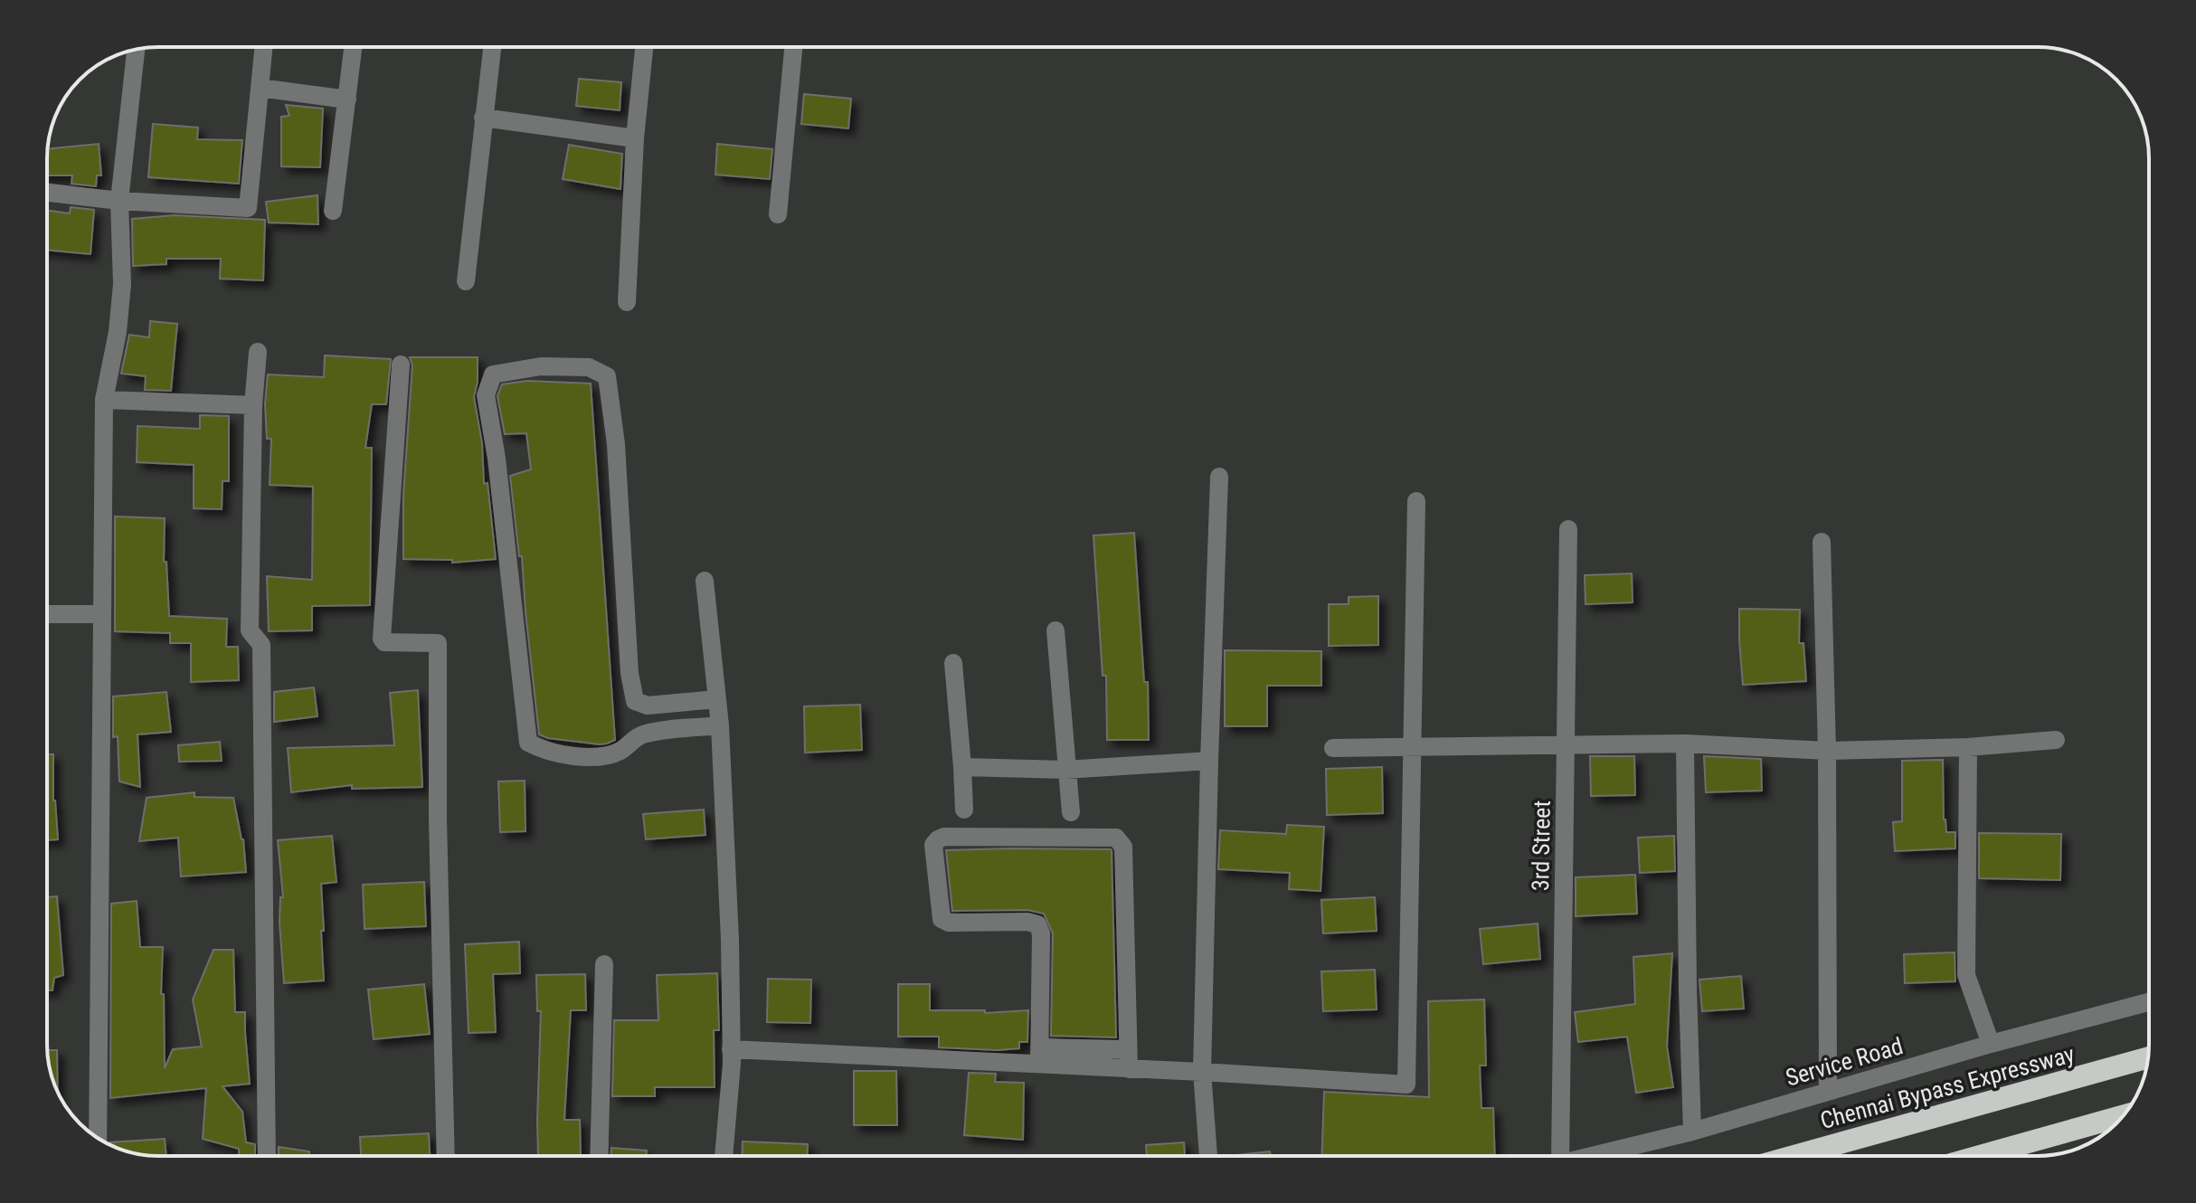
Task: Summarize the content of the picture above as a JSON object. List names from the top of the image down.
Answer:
{
  "streets": {
    "highway": ["Chennai Bypass Expressway"],
    "street": ["3rd Street", "Service Road"]
  }
}
